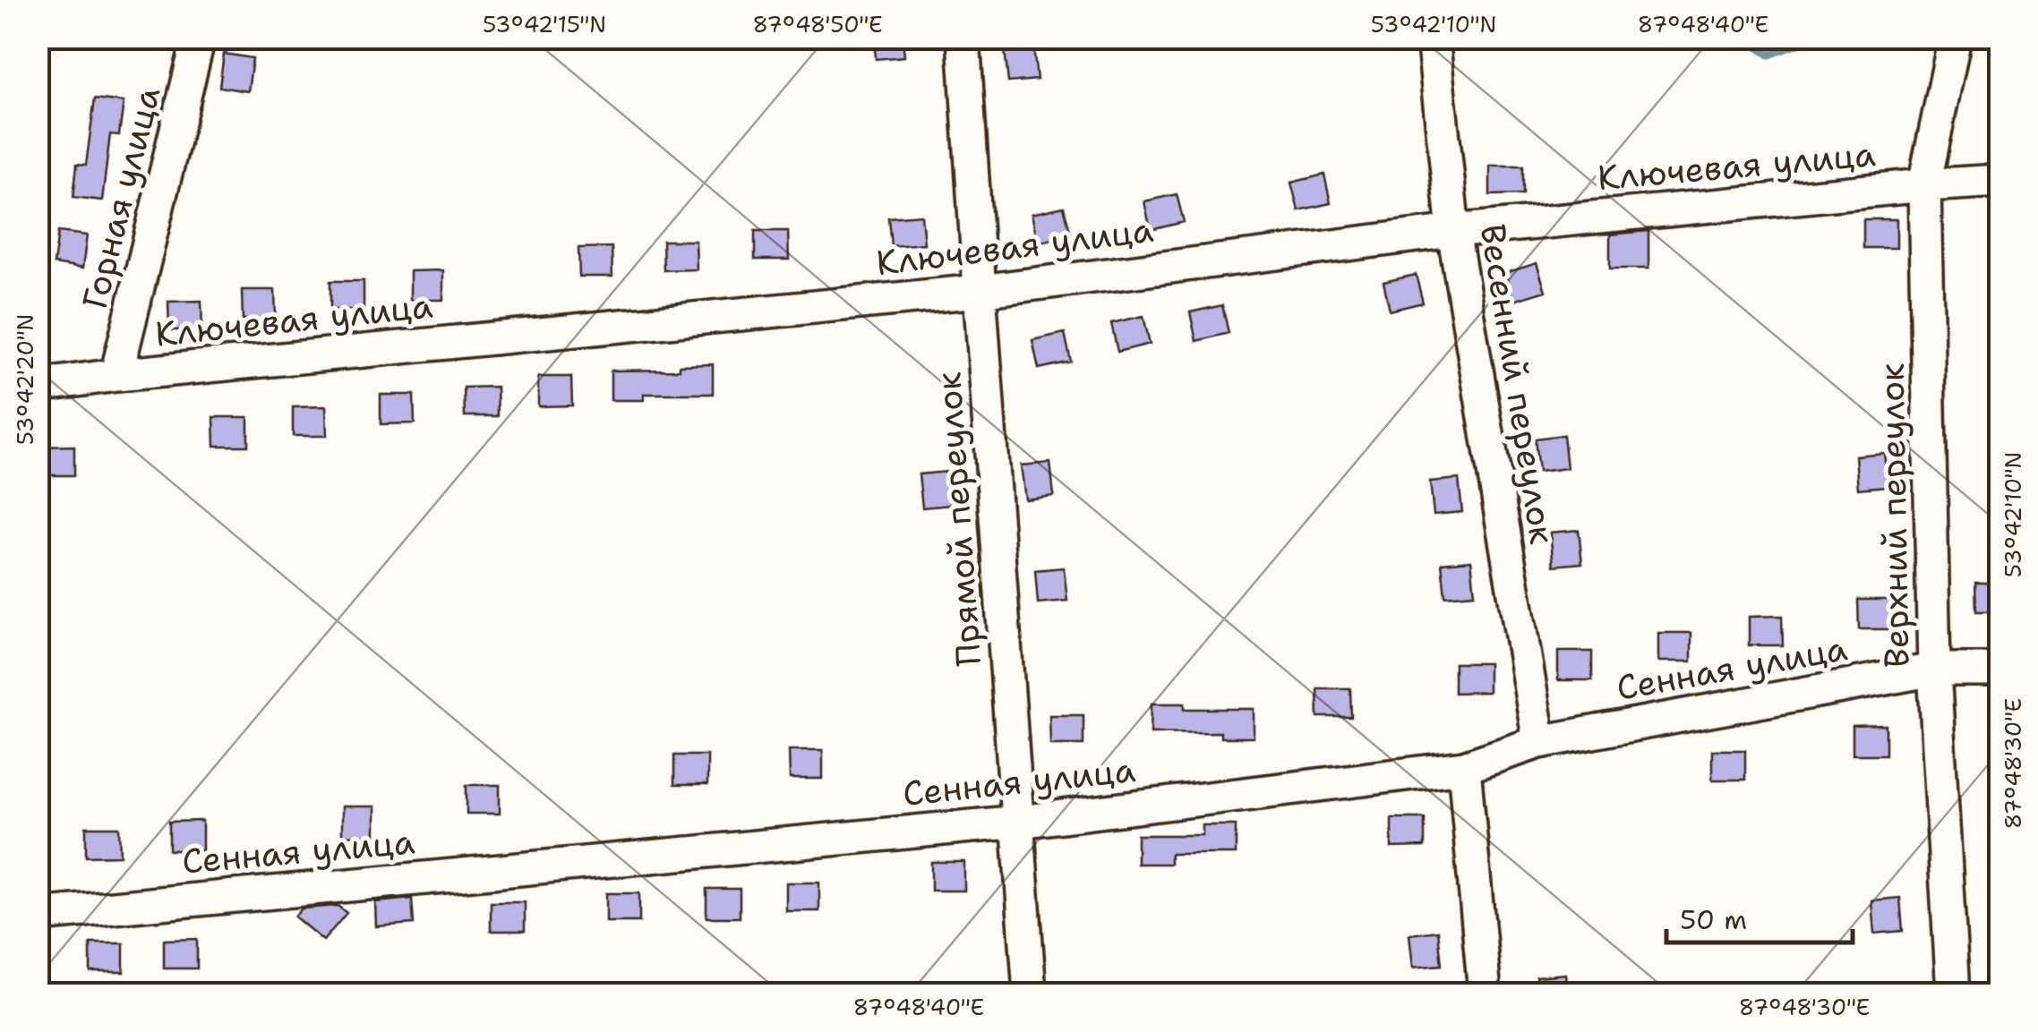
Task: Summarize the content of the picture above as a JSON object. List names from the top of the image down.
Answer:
{
  "streets": {
    "street": [
      "Ключевая улица",
      "Горная улица",
      "Весенний переулок",
      "Верхний переулок",
      "Прямой переулок",
      "Сенная улица"
    ]
  },
  "crossings": [
    ["Ключевая улица", "Горная улица"],
    ["Ключевая улица", "Весенний переулок"],
    ["Ключевая улица", "Верхний переулок"],
    ["Ключевая улица", "Прямой переулок"],
    ["Весенний переулок", "Сенная улица"],
    ["Верхний переулок", "Сенная улица"],
    ["Прямой переулок", "Сенная улица"]
  ],
  "scale_bar": "50 m",
  "coordinates": [
    "53°42'15\"N",
    "87°48'50\"E",
    "53°42'10\"N",
    "87°48'40\"E",
    "53°42'20\"N",
    "87°48'30\"E"
  ]
}
